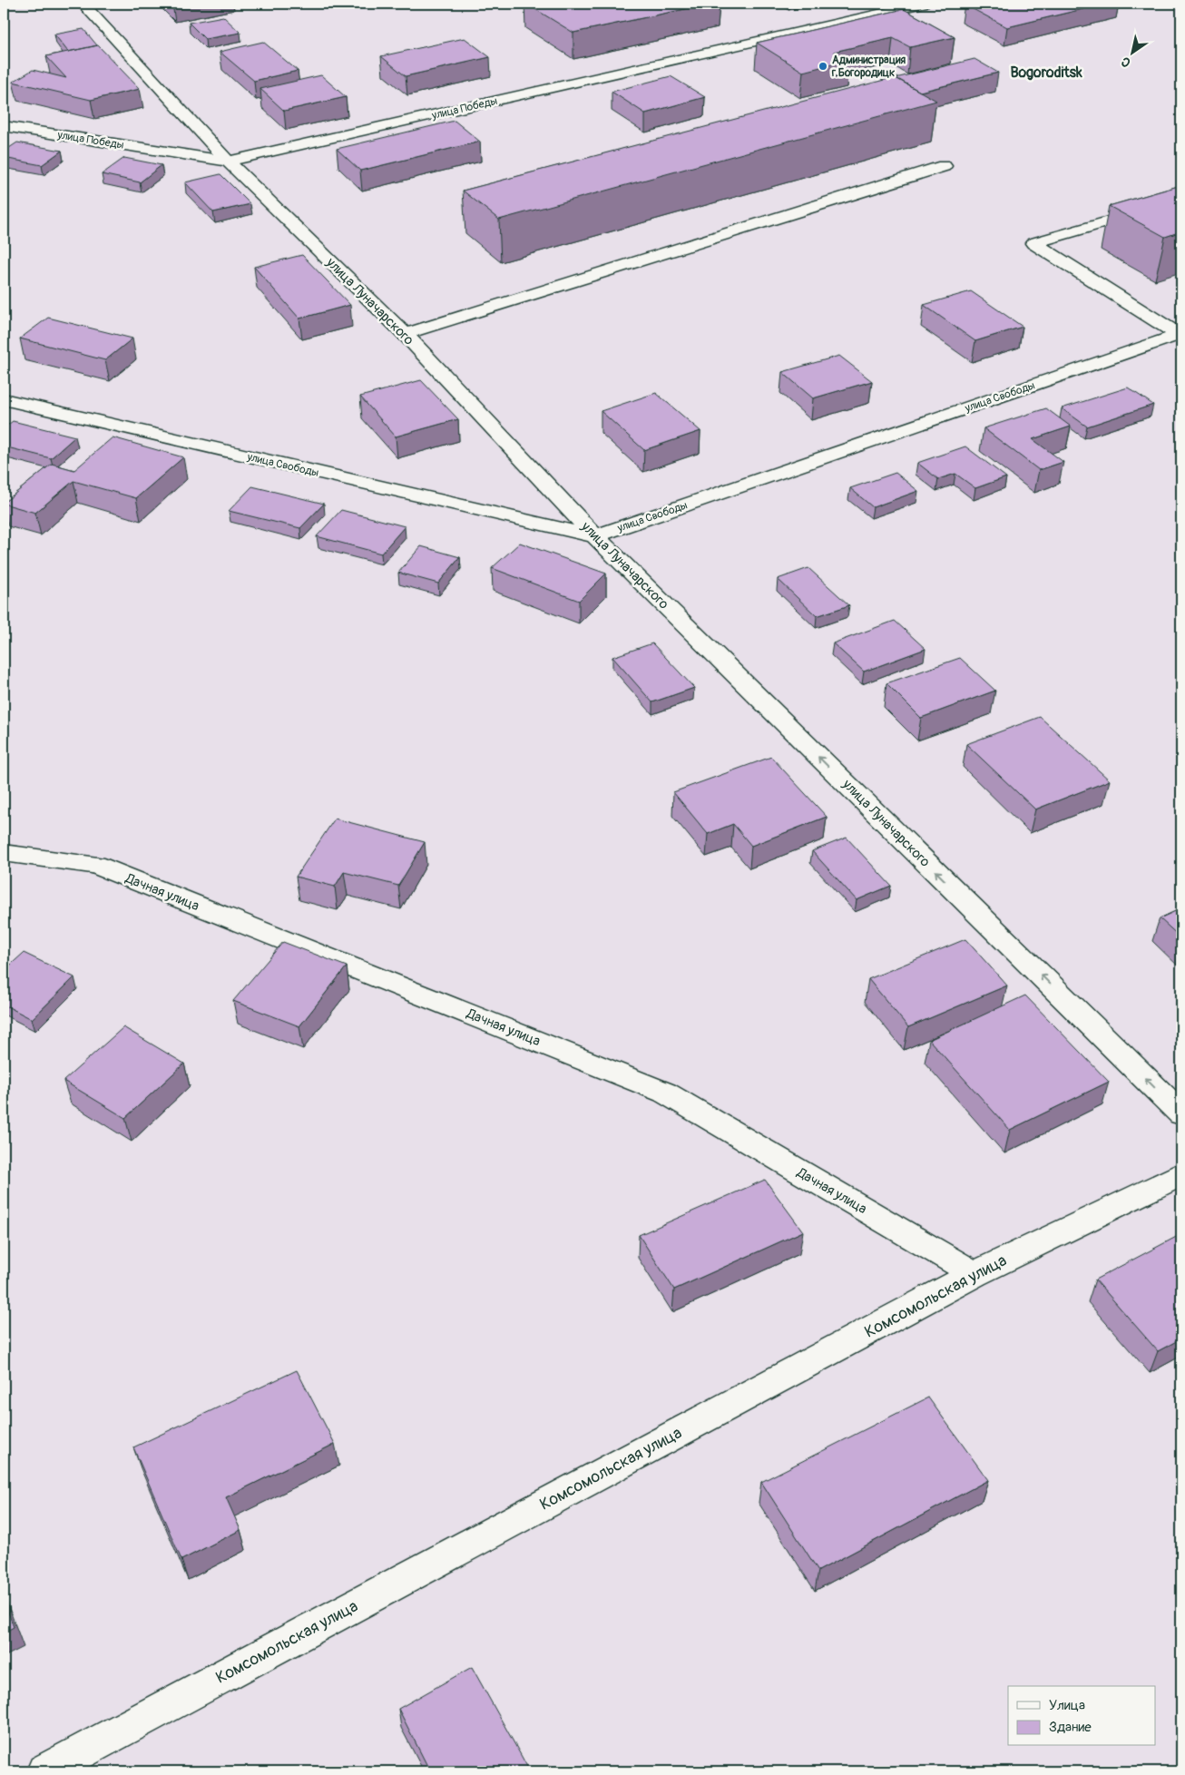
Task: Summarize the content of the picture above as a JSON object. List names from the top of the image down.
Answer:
{
  "streets": {
    "street": [
      "улица Победы",
      "улица Луначарского",
      "улица Свободы",
      "Дачная улица",
      "Комсомольская улица"
    ]
  },
  "crossings": [
    ["улица Победы", "улица Луначарского"],
    ["улица Луначарского", "улица Свободы"],
    ["Дачная улица", "Комсомольская улица"]
  ],
  "one_way": ["улица Луначарского"],
  "districts": ["Bogoroditsk"],
  "places": ["Администрация г.Богородицк"],
  "legend": ["Улица", "Здание"],
  "north": "bottom left"
}
